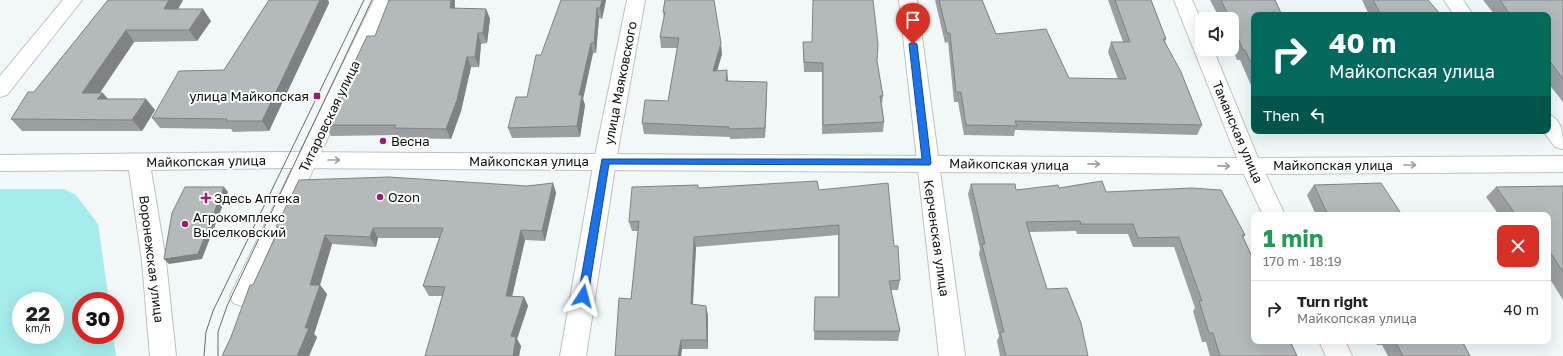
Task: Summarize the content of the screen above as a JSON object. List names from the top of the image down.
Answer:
{
  "streets": {
    "street": [
      "улица Маяковского",
      "Титаровская улица",
      "Таманская улица",
      "Майкопская улица",
      "Керченская улица",
      "Воронежская улица"
    ]
  },
  "crossings": [
    ["улица Маяковского", "Майкопская улица"],
    ["Титаровская улица", "Майкопская улица"],
    ["Таманская улица", "Майкопская улица"],
    ["Майкопская улица", "Керченская улица"],
    ["Майкопская улица", "Воронежская улица"]
  ],
  "one_way": ["Майкопская улица"],
  "places": {
    "transit": ["улица Майкопская"],
    "other": ["Весна", "Ozon", "Агрокомплекс Выселковский"],
    "health": ["Здесь Аптека"]
  },
  "page": {
    "turn": ["40 m", "Майкопская улица"],
    "then": "Then",
    "heading": ["1 min", "170 m · 18:19"],
    "list": [
      {
        "name": "Turn right",
        "note": "Майкопская улица",
        "value": "40 m"
      }
    ],
    "speed": "22 km/h",
    "limit": "30"
  }
}
